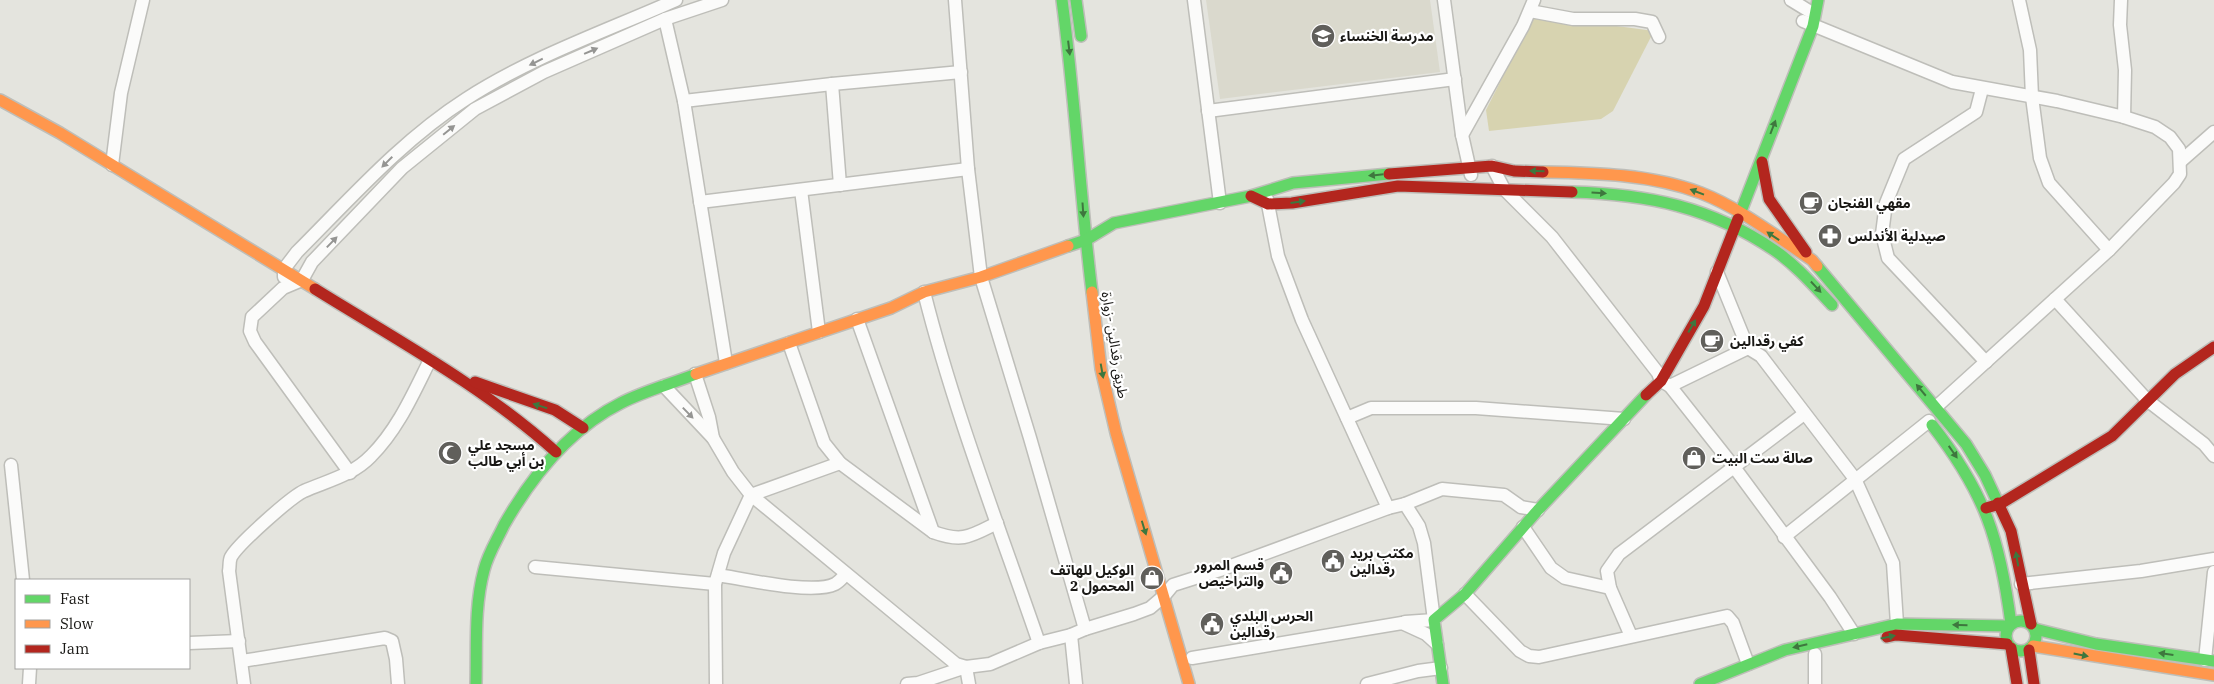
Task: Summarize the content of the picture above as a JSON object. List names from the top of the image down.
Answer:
{
  "streets": {
    "main road": ["طريق رقدالين -زوارة"]
  },
  "places": {
    "school or university": ["مدرسة الخنساء"],
    "cafe": ["مقهي الفنجان", "كفي رقدالين"],
    "pharmacy": ["صيدلية الأندلس"],
    "mosque": ["مسجد علي بن أبي طالب"],
    "shop": ["صالة ست البيت", "الوكيل للهاتف المحمول 2"],
    "public building": ["مكتب بريد رقدالين", "قسم المرور والتراخيص", "الحرس البلدي رقدالين"]
  },
  "legend": ["Fast", "Slow", "Jam"]
}
